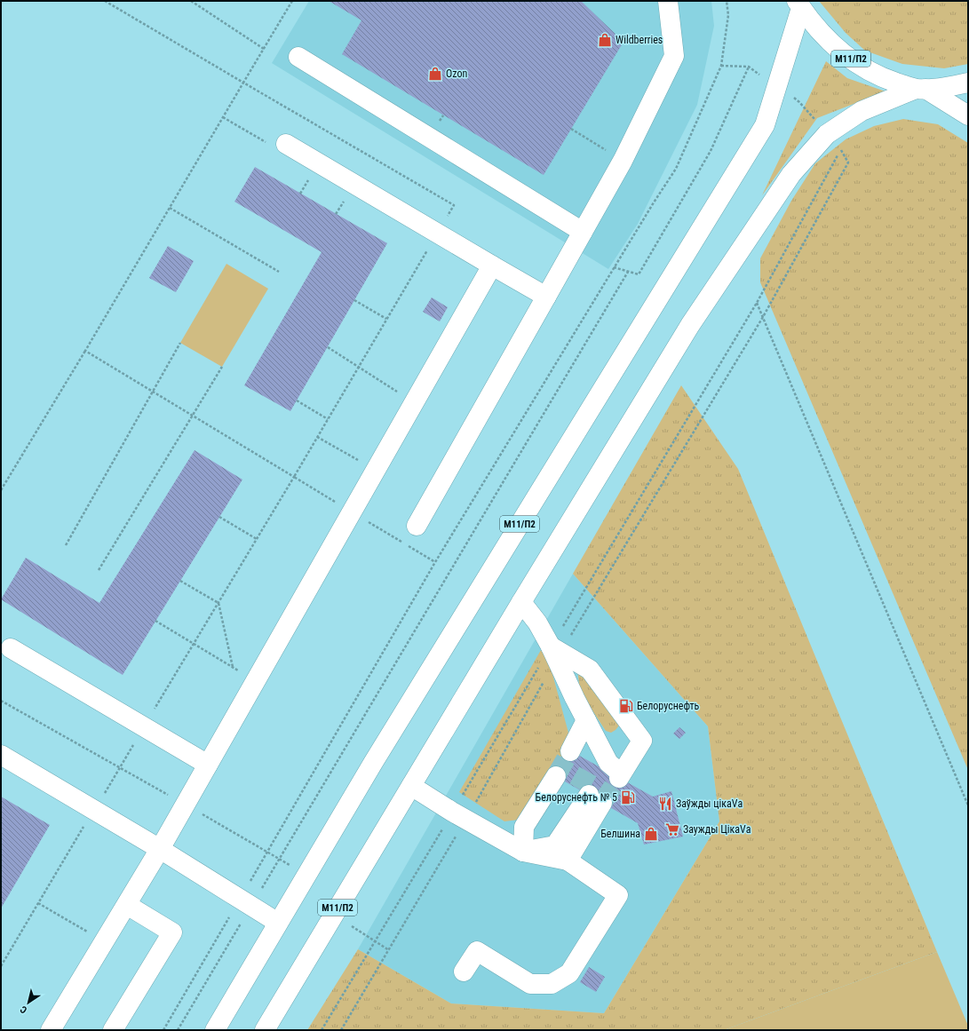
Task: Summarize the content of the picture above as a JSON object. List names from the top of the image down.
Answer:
{
  "streets": {
    "main road": ["М11/П2"]
  },
  "places": {
    "shop": ["Wildberries", "Ozon", "Белшина"],
    "fuel station": ["Белоруснефть", "Белоруснефть № 5"],
    "restaurant": ["Заўжды цікаVа"],
    "supermarket": ["Заужды ЦікаVа"]
  },
  "north": "bottom left"
}
